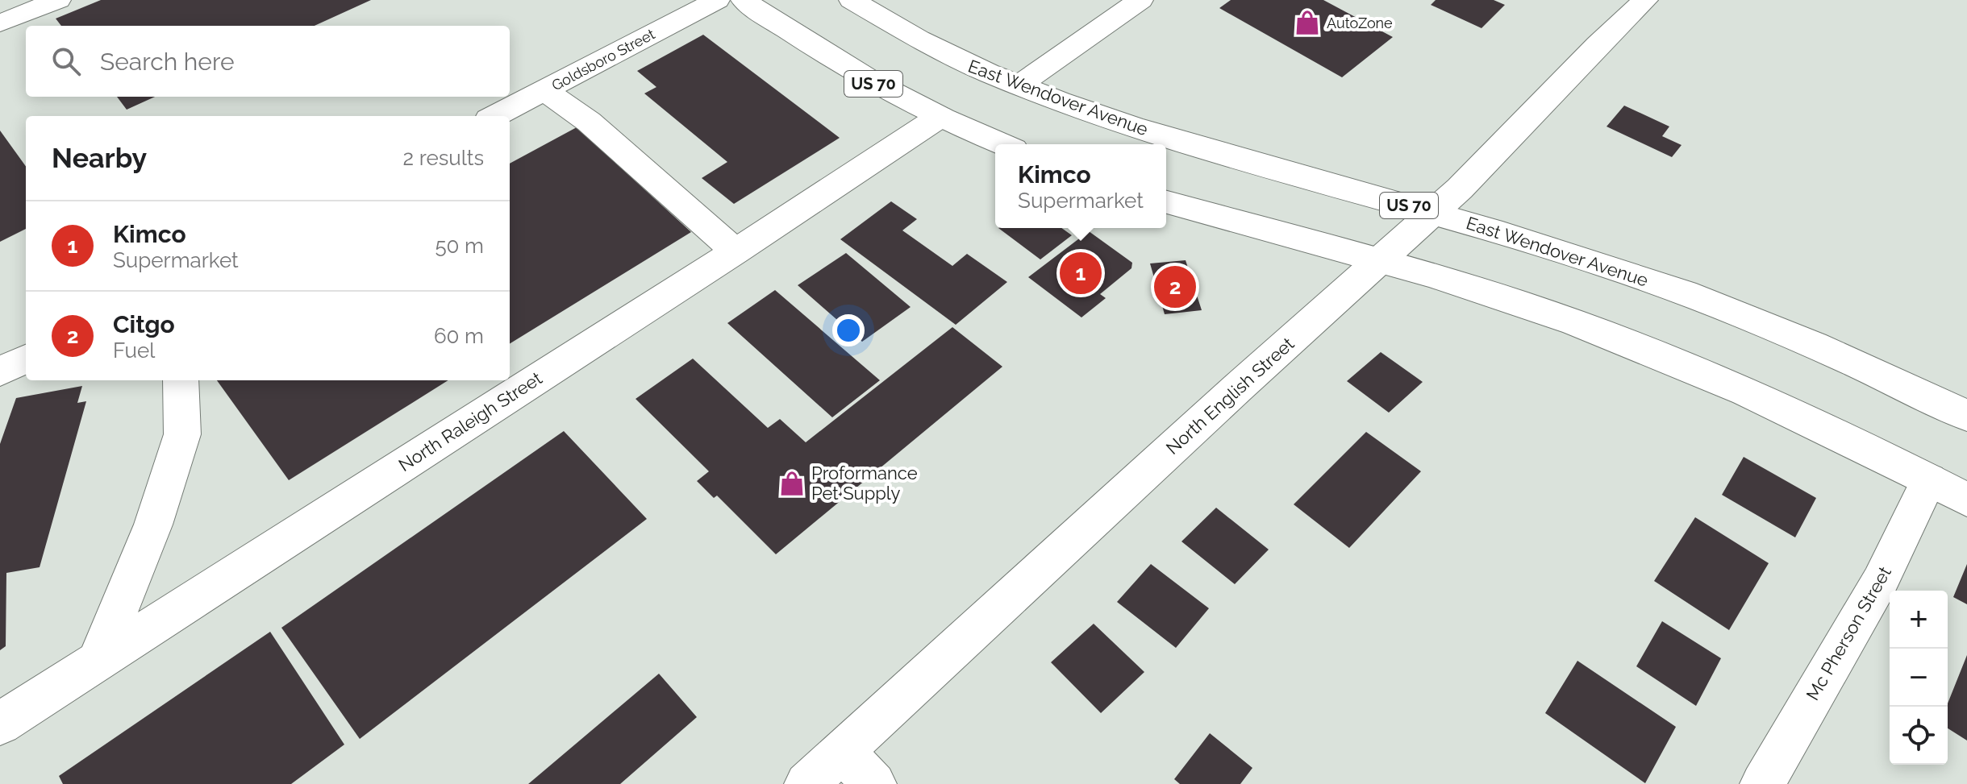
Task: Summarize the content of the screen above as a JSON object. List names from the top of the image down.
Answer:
{
  "streets": {
    "main road": [
      "Goldsboro Street",
      "US 70",
      "East Wendover Avenue",
      "North English Street",
      "North Raleigh Street",
      "Mc Pherson Street"
    ]
  },
  "crossings": [
    ["US 70", "North Raleigh Street"],
    ["East Wendover Avenue", "North English Street"]
  ],
  "places": {
    "shop": ["AutoZone", "Proformance Pet Supply"]
  },
  "page": {
    "search": "Search here",
    "heading": ["Nearby", "2 results"],
    "popup": ["Kimco", "Supermarket"],
    "list": [
      {
        "mark": "1",
        "name": "Kimco",
        "note": "Supermarket",
        "value": "50 m"
      },
      {
        "mark": "2",
        "name": "Citgo",
        "note": "Fuel",
        "value": "60 m"
      }
    ],
    "pins": ["1", "2"],
    "map_buttons": ["+", "−"]
  }
}
